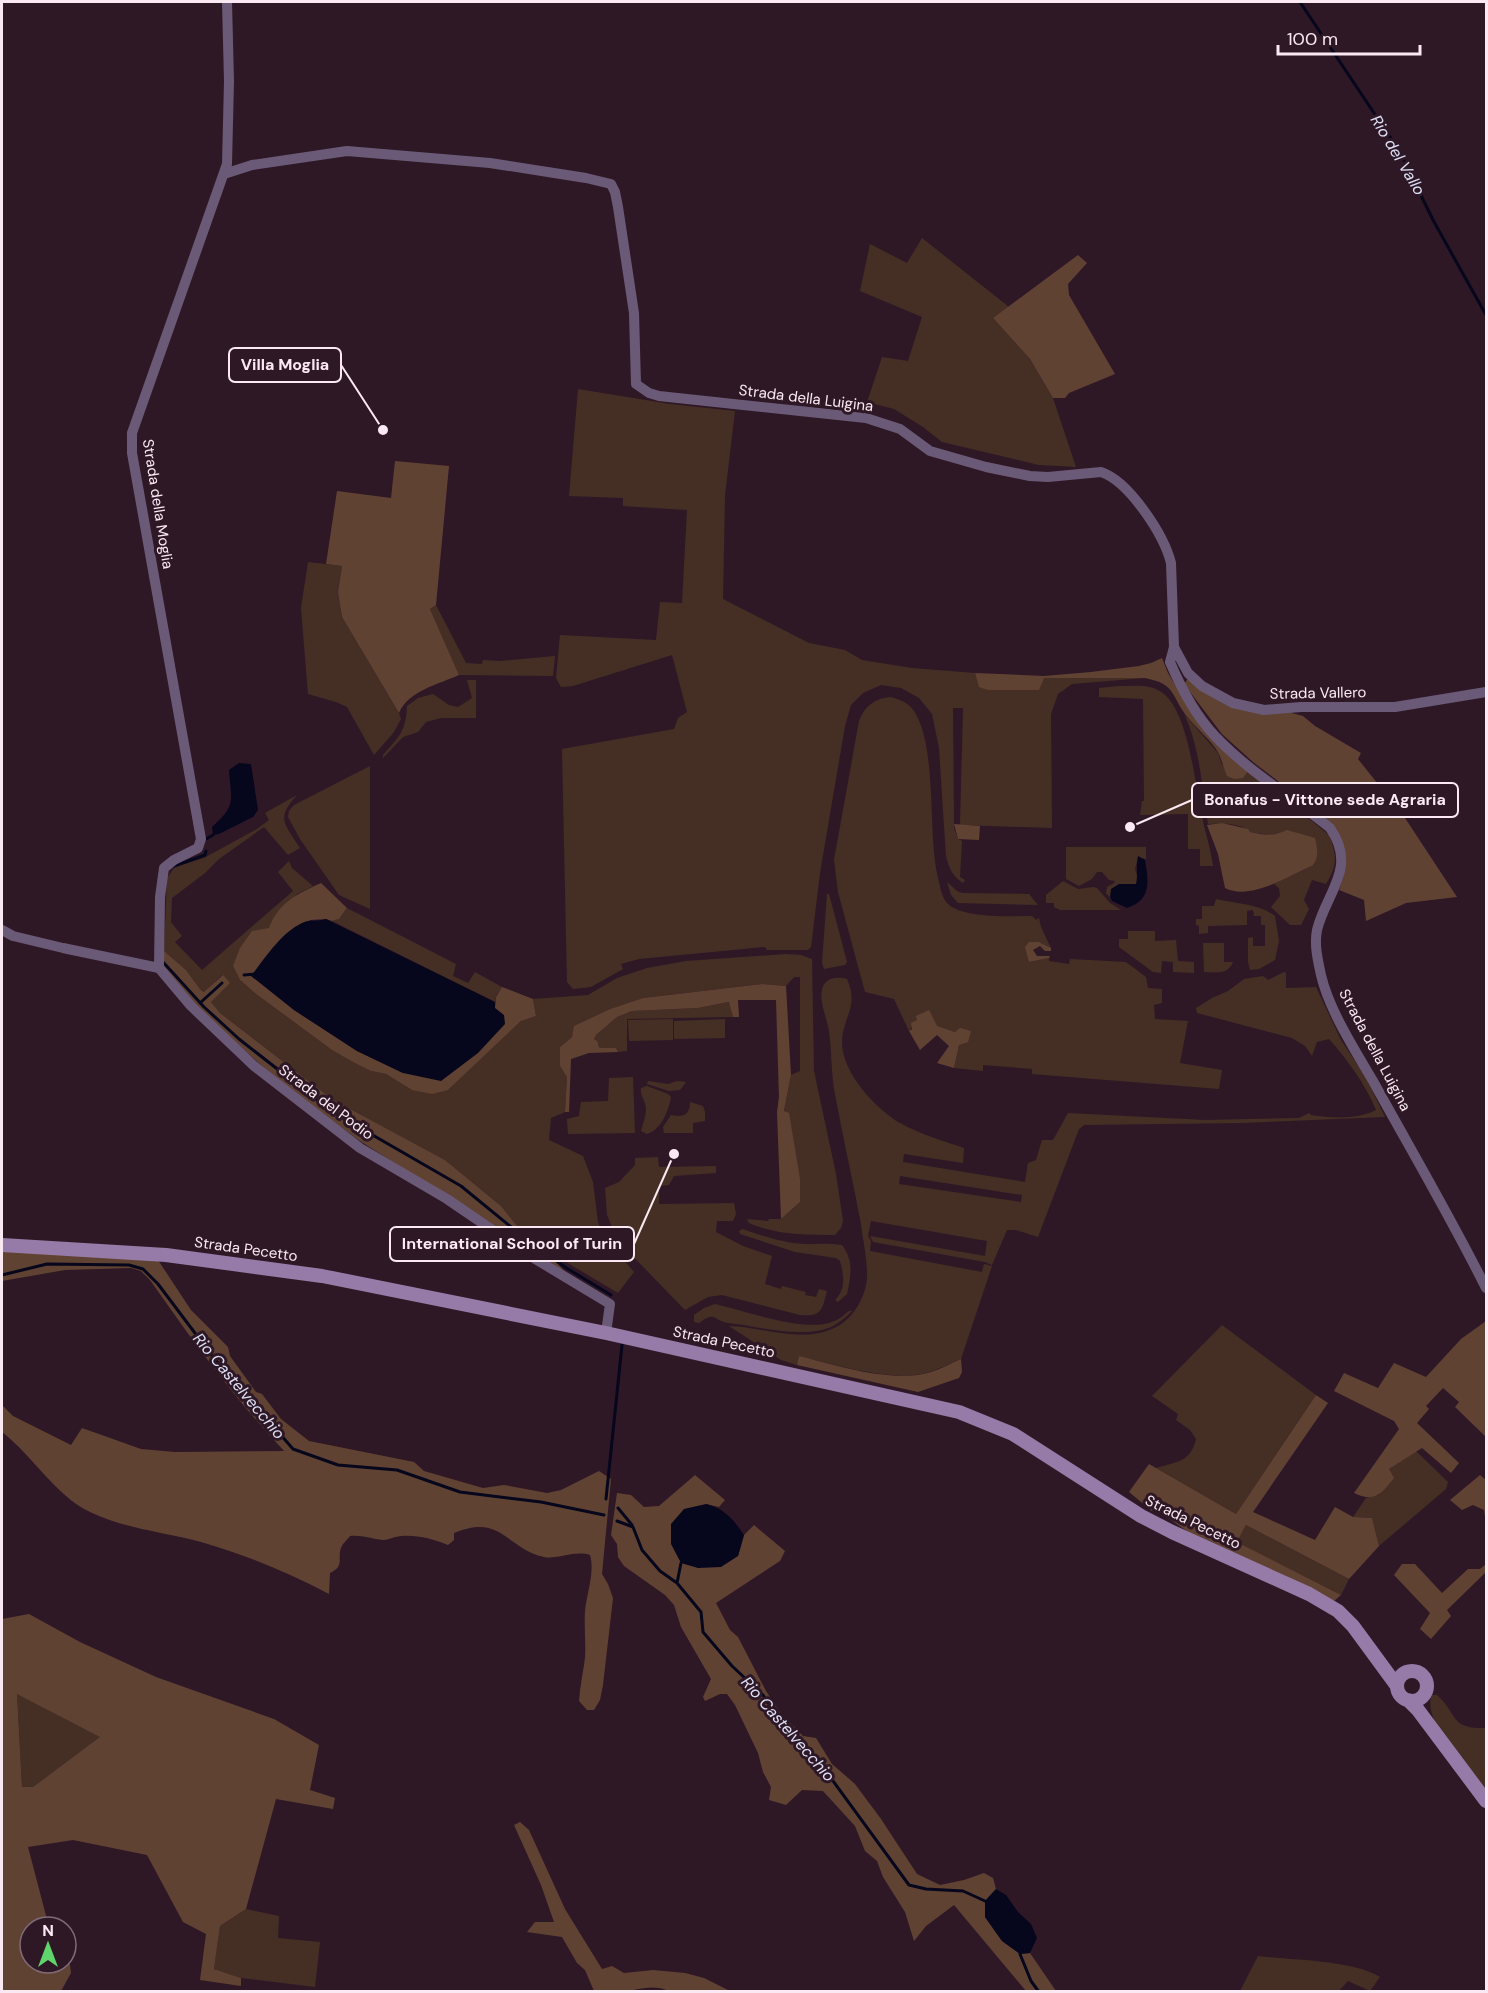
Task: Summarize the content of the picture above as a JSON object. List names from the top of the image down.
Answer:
{
  "streets": {
    "main road": ["Strada Pecetto"],
    "street": [
      "Strada della Luigina",
      "Strada della Moglia",
      "Strada Vallero",
      "Strada del Podio"
    ]
  },
  "crossings": [
    ["Strada della Luigina", "Strada della Moglia"],
    ["Strada della Luigina", "Strada Vallero"],
    ["Strada della Moglia", "Strada del Podio"],
    ["Strada del Podio", "Strada Pecetto"]
  ],
  "water": ["Rio del Vallo", "Rio Castelvecchio"],
  "places": ["Villa Moglia", "Bonafus - Vittone sede Agraria", "International School of Turin"],
  "scale_bar": "100 m",
  "north": "top"
}
